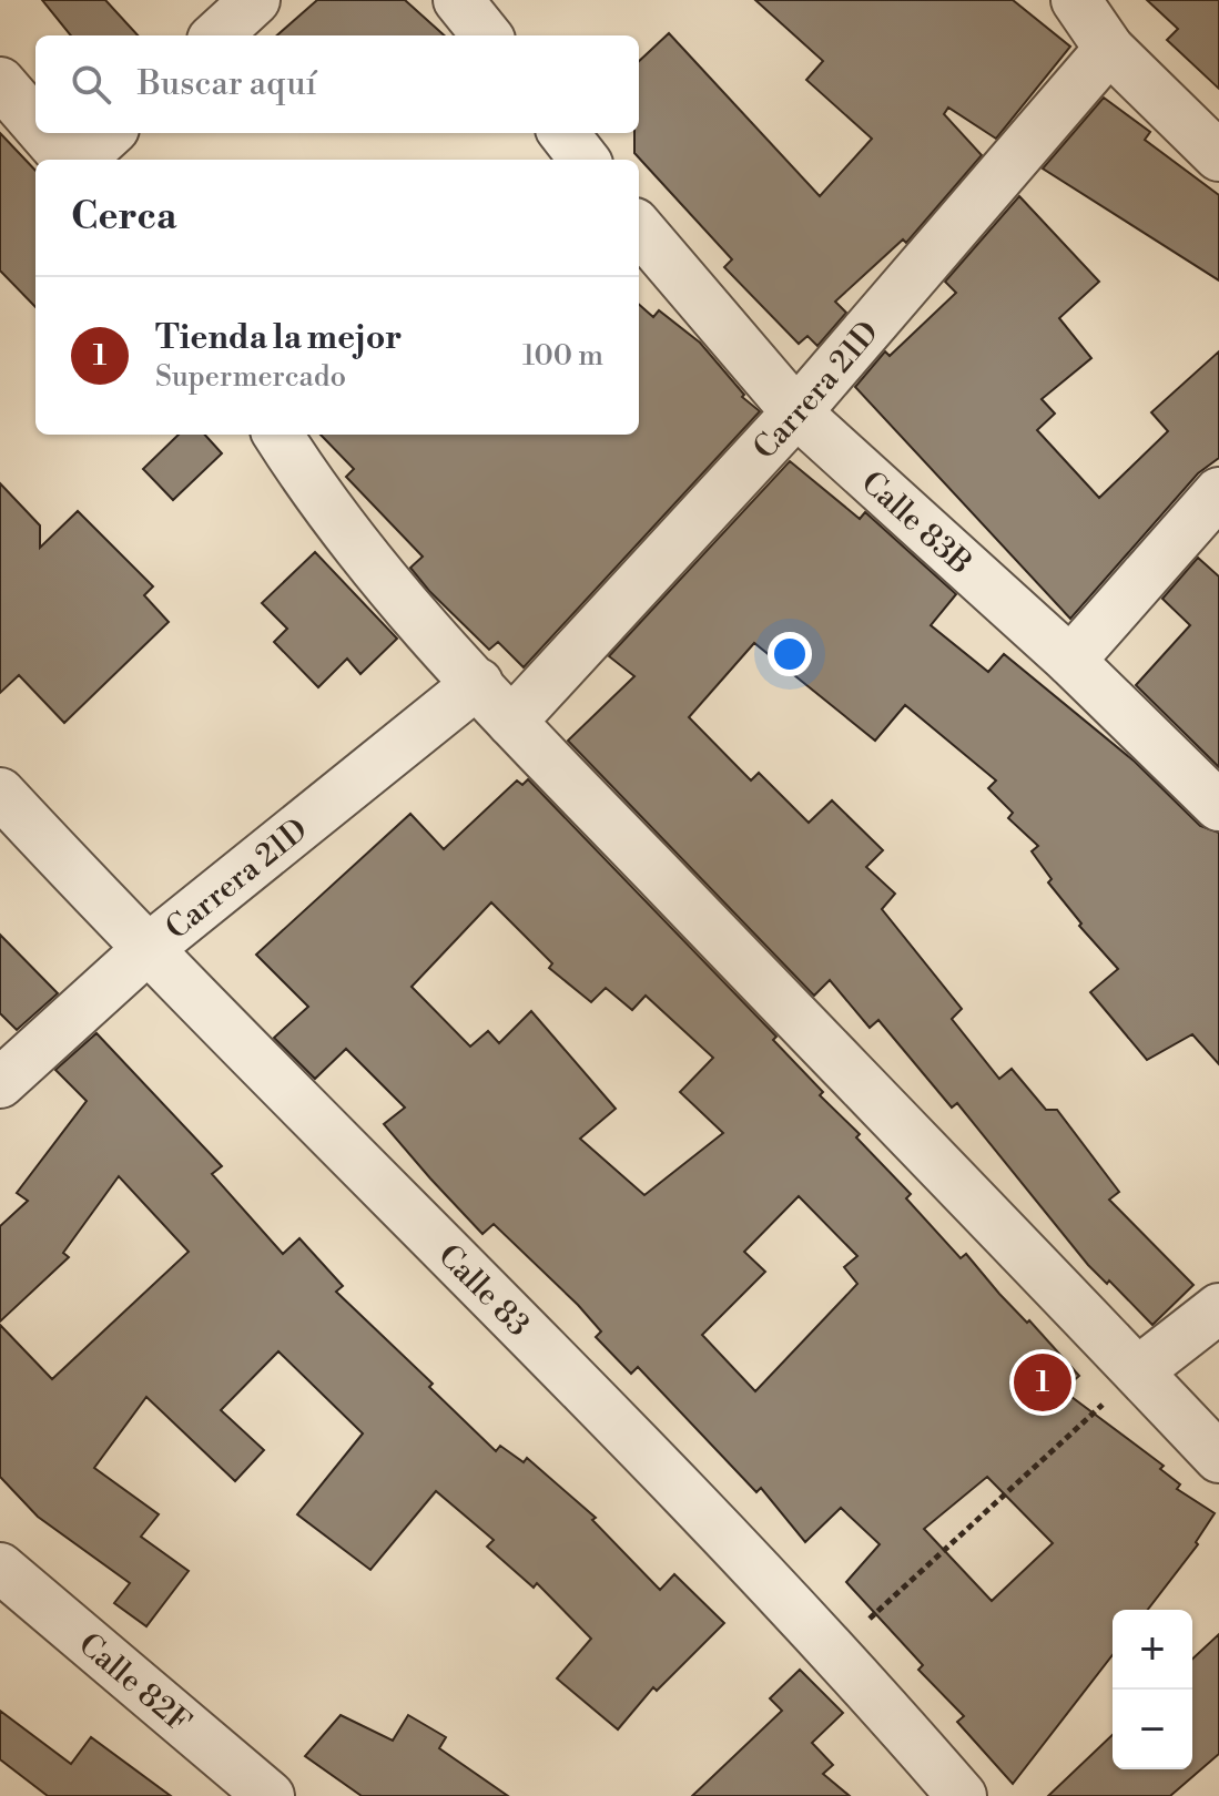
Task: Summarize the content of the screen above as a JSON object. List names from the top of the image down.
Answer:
{
  "streets": {
    "street": [
      "Carrera 21D",
      "Calle 83B",
      "Calle 83",
      "Calle 82F"
    ]
  },
  "crossings": [
    ["Carrera 21D", "Calle 83B"],
    ["Carrera 21D", "Calle 83"]
  ],
  "page": {
    "search": "Buscar aquí",
    "heading": "Cerca",
    "list": [
      {
        "mark": "1",
        "name": "Tienda la mejor",
        "note": "Supermercado",
        "value": "100 m"
      }
    ],
    "pins": "1",
    "map_buttons": ["+", "−"]
  }
}
